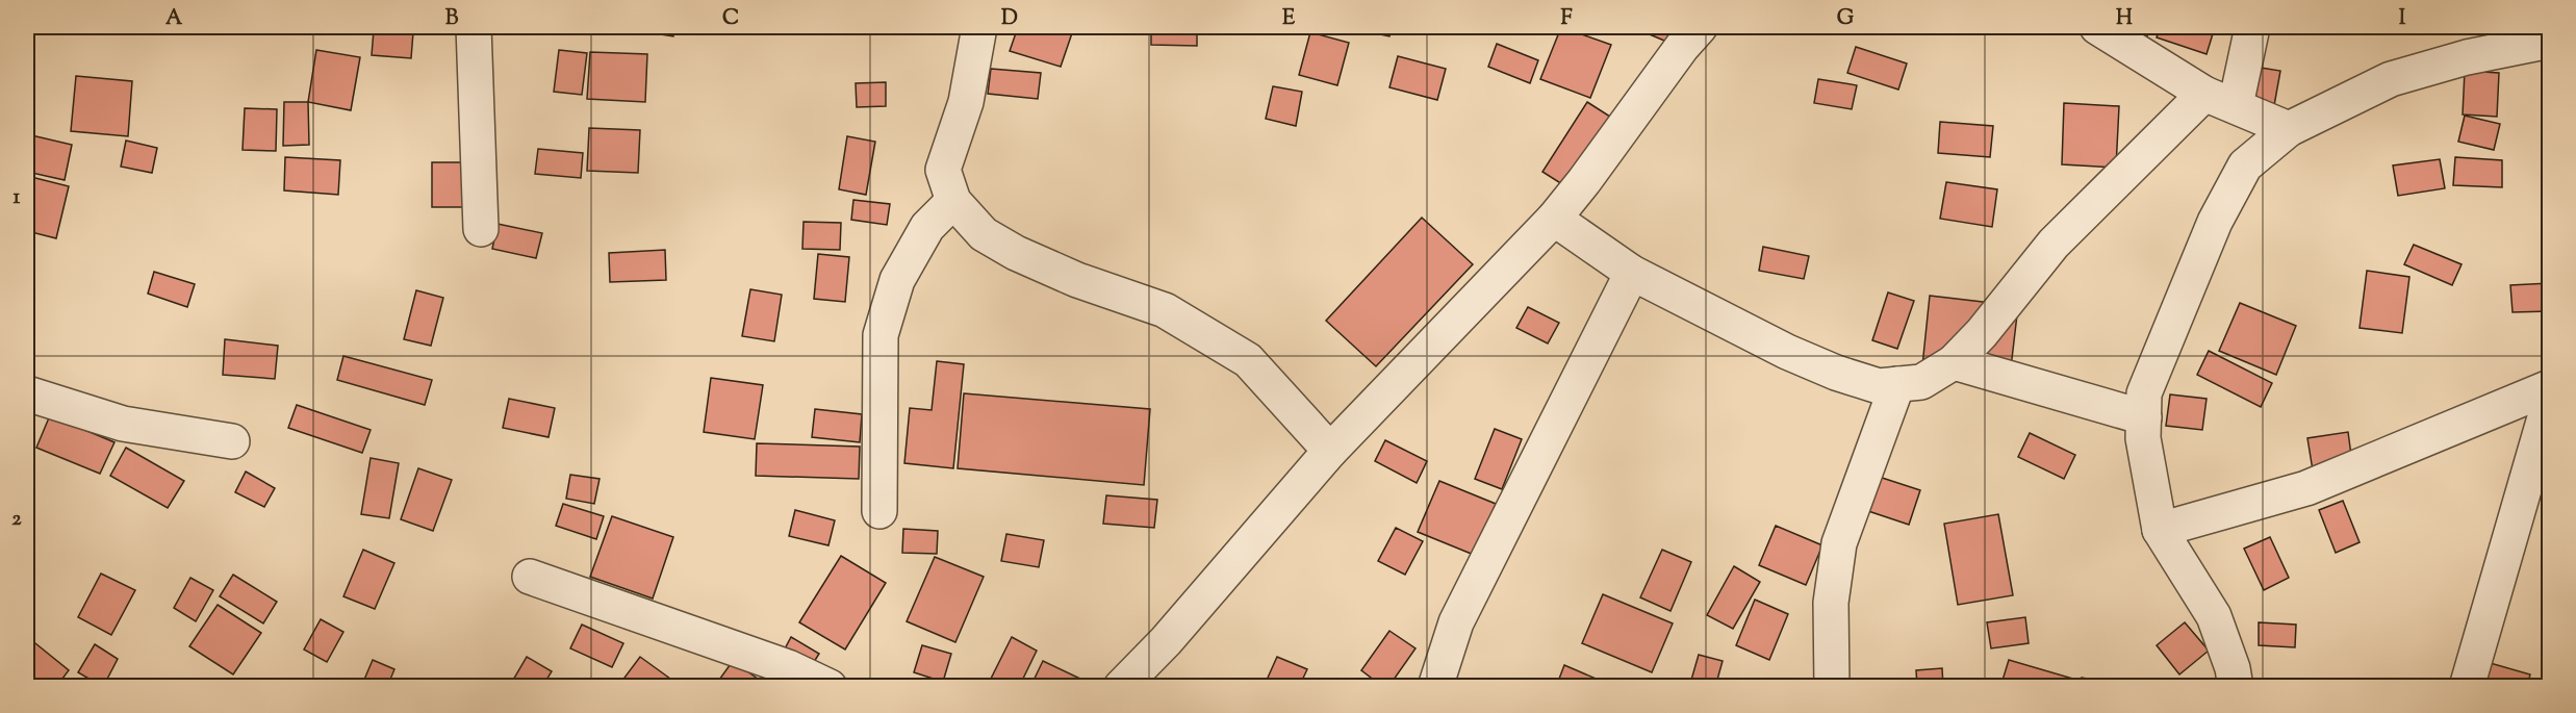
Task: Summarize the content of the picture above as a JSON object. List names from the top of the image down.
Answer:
{
  "grid": {
    "columns": [
      "A",
      "B",
      "C",
      "D",
      "E",
      "F",
      "G",
      "H",
      "I"
    ],
    "rows": ["1", "2"]
  }
}
